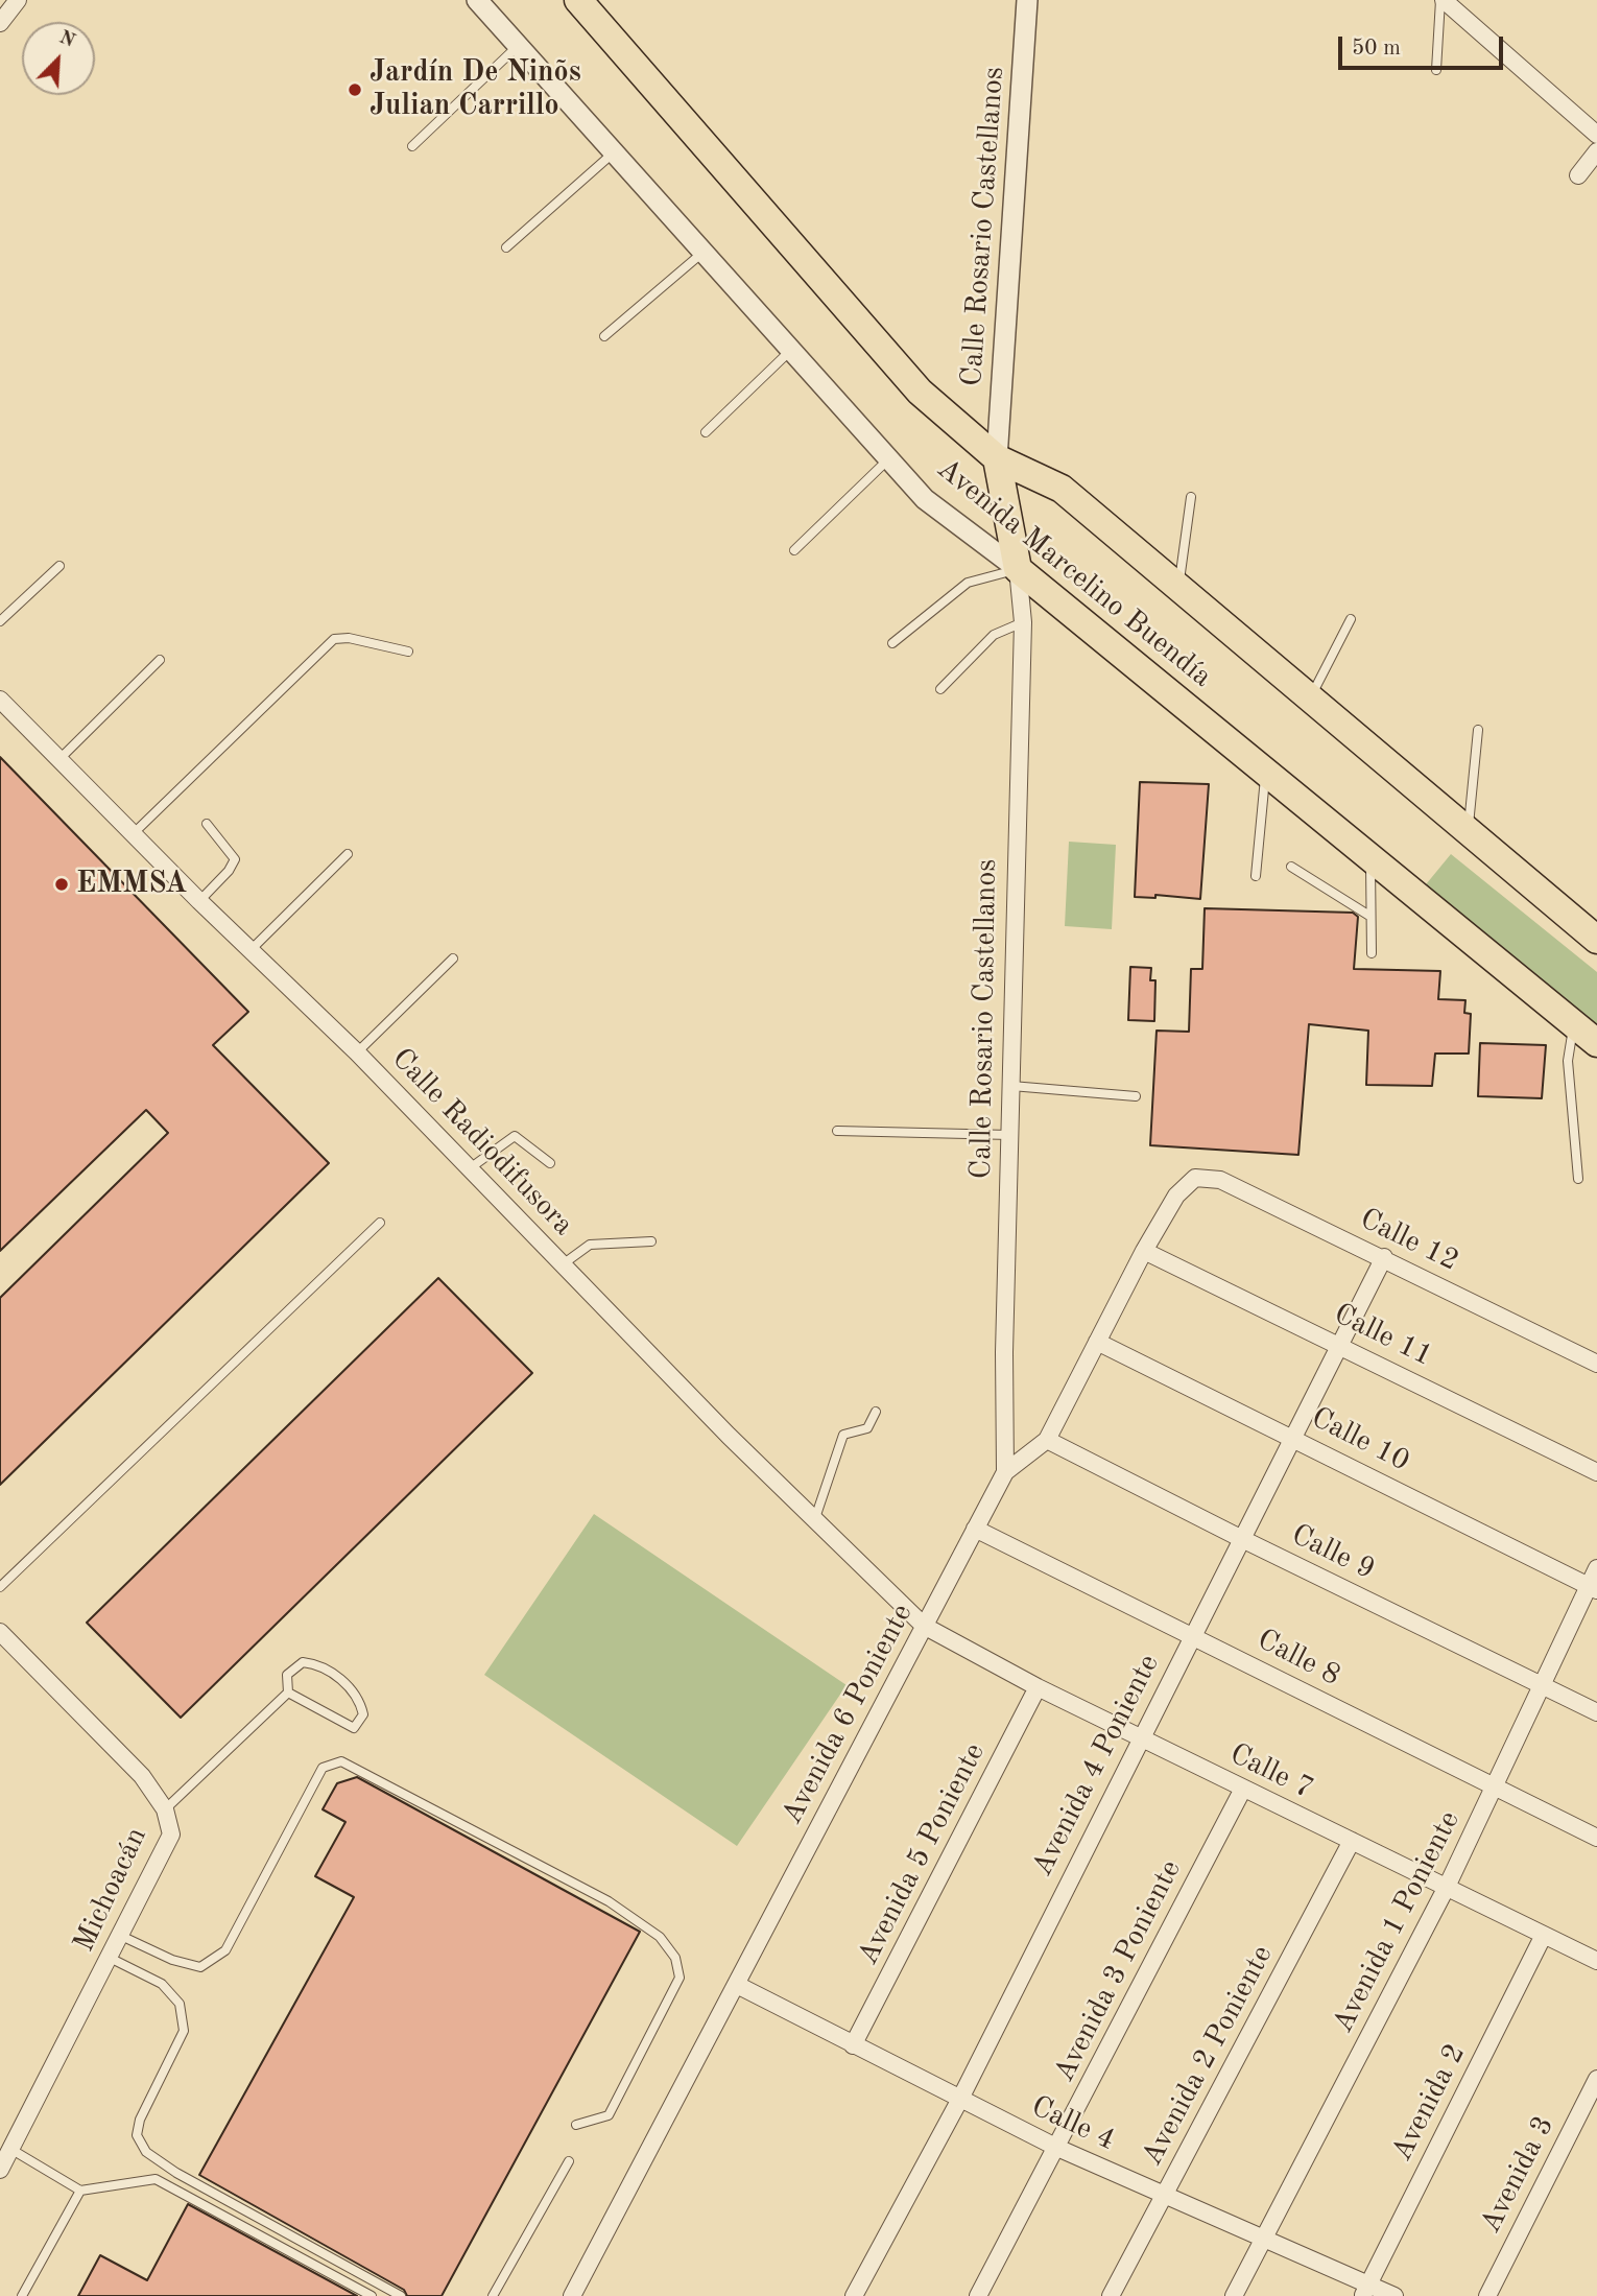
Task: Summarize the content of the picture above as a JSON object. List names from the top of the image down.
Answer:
{
  "streets": {
    "main road": ["Avenida Marcelino Buendía"],
    "street": [
      "Calle Rosario Castellanos",
      "Calle Radiodifusora",
      "Calle 12",
      "Calle 11",
      "Calle 10",
      "Calle 9",
      "Calle 8",
      "Avenida 6 Poniente",
      "Avenida 4 Poniente",
      "Calle 7",
      "Avenida 5 Poniente",
      "Michoacán",
      "Avenida 1 Poniente",
      "Avenida 3 Poniente",
      "Avenida 2 Poniente",
      "Avenida 2",
      "Calle 4",
      "Avenida 3"
    ]
  },
  "crossings": [
    ["Calle Rosario Castellanos", "Avenida Marcelino Buendía"],
    ["Calle Rosario Castellanos", "Avenida 6 Poniente"],
    ["Calle Radiodifusora", "Avenida 6 Poniente"],
    ["Calle Radiodifusora", "Calle 7"],
    ["Calle 12", "Avenida 6 Poniente"],
    ["Calle 12", "Avenida 4 Poniente"],
    ["Calle 11", "Avenida 6 Poniente"],
    ["Calle 11", "Avenida 4 Poniente"],
    ["Calle 10", "Avenida 6 Poniente"],
    ["Calle 10", "Avenida 4 Poniente"],
    ["Calle 10", "Avenida 1 Poniente"],
    ["Calle 9", "Avenida 6 Poniente"],
    ["Calle 9", "Avenida 4 Poniente"],
    ["Calle 9", "Avenida 1 Poniente"],
    ["Calle 8", "Avenida 6 Poniente"],
    ["Calle 8", "Avenida 4 Poniente"],
    ["Calle 8", "Avenida 1 Poniente"],
    ["Avenida 6 Poniente", "Calle 7"],
    ["Avenida 6 Poniente", "Calle 4"],
    ["Avenida 4 Poniente", "Calle 7"],
    ["Avenida 4 Poniente", "Calle 4"],
    ["Calle 7", "Avenida 5 Poniente"],
    ["Calle 7", "Avenida 1 Poniente"],
    ["Calle 7", "Avenida 3 Poniente"],
    ["Calle 7", "Avenida 2 Poniente"],
    ["Calle 7", "Avenida 2"],
    ["Avenida 5 Poniente", "Calle 4"],
    ["Avenida 1 Poniente", "Calle 4"],
    ["Avenida 3 Poniente", "Calle 4"],
    ["Avenida 2 Poniente", "Calle 4"],
    ["Avenida 2", "Calle 4"]
  ],
  "places": ["Jardín De Ninõs Julian Carrillo", "EMMSA"],
  "scale_bar": "50 m",
  "north": "top right"
}
